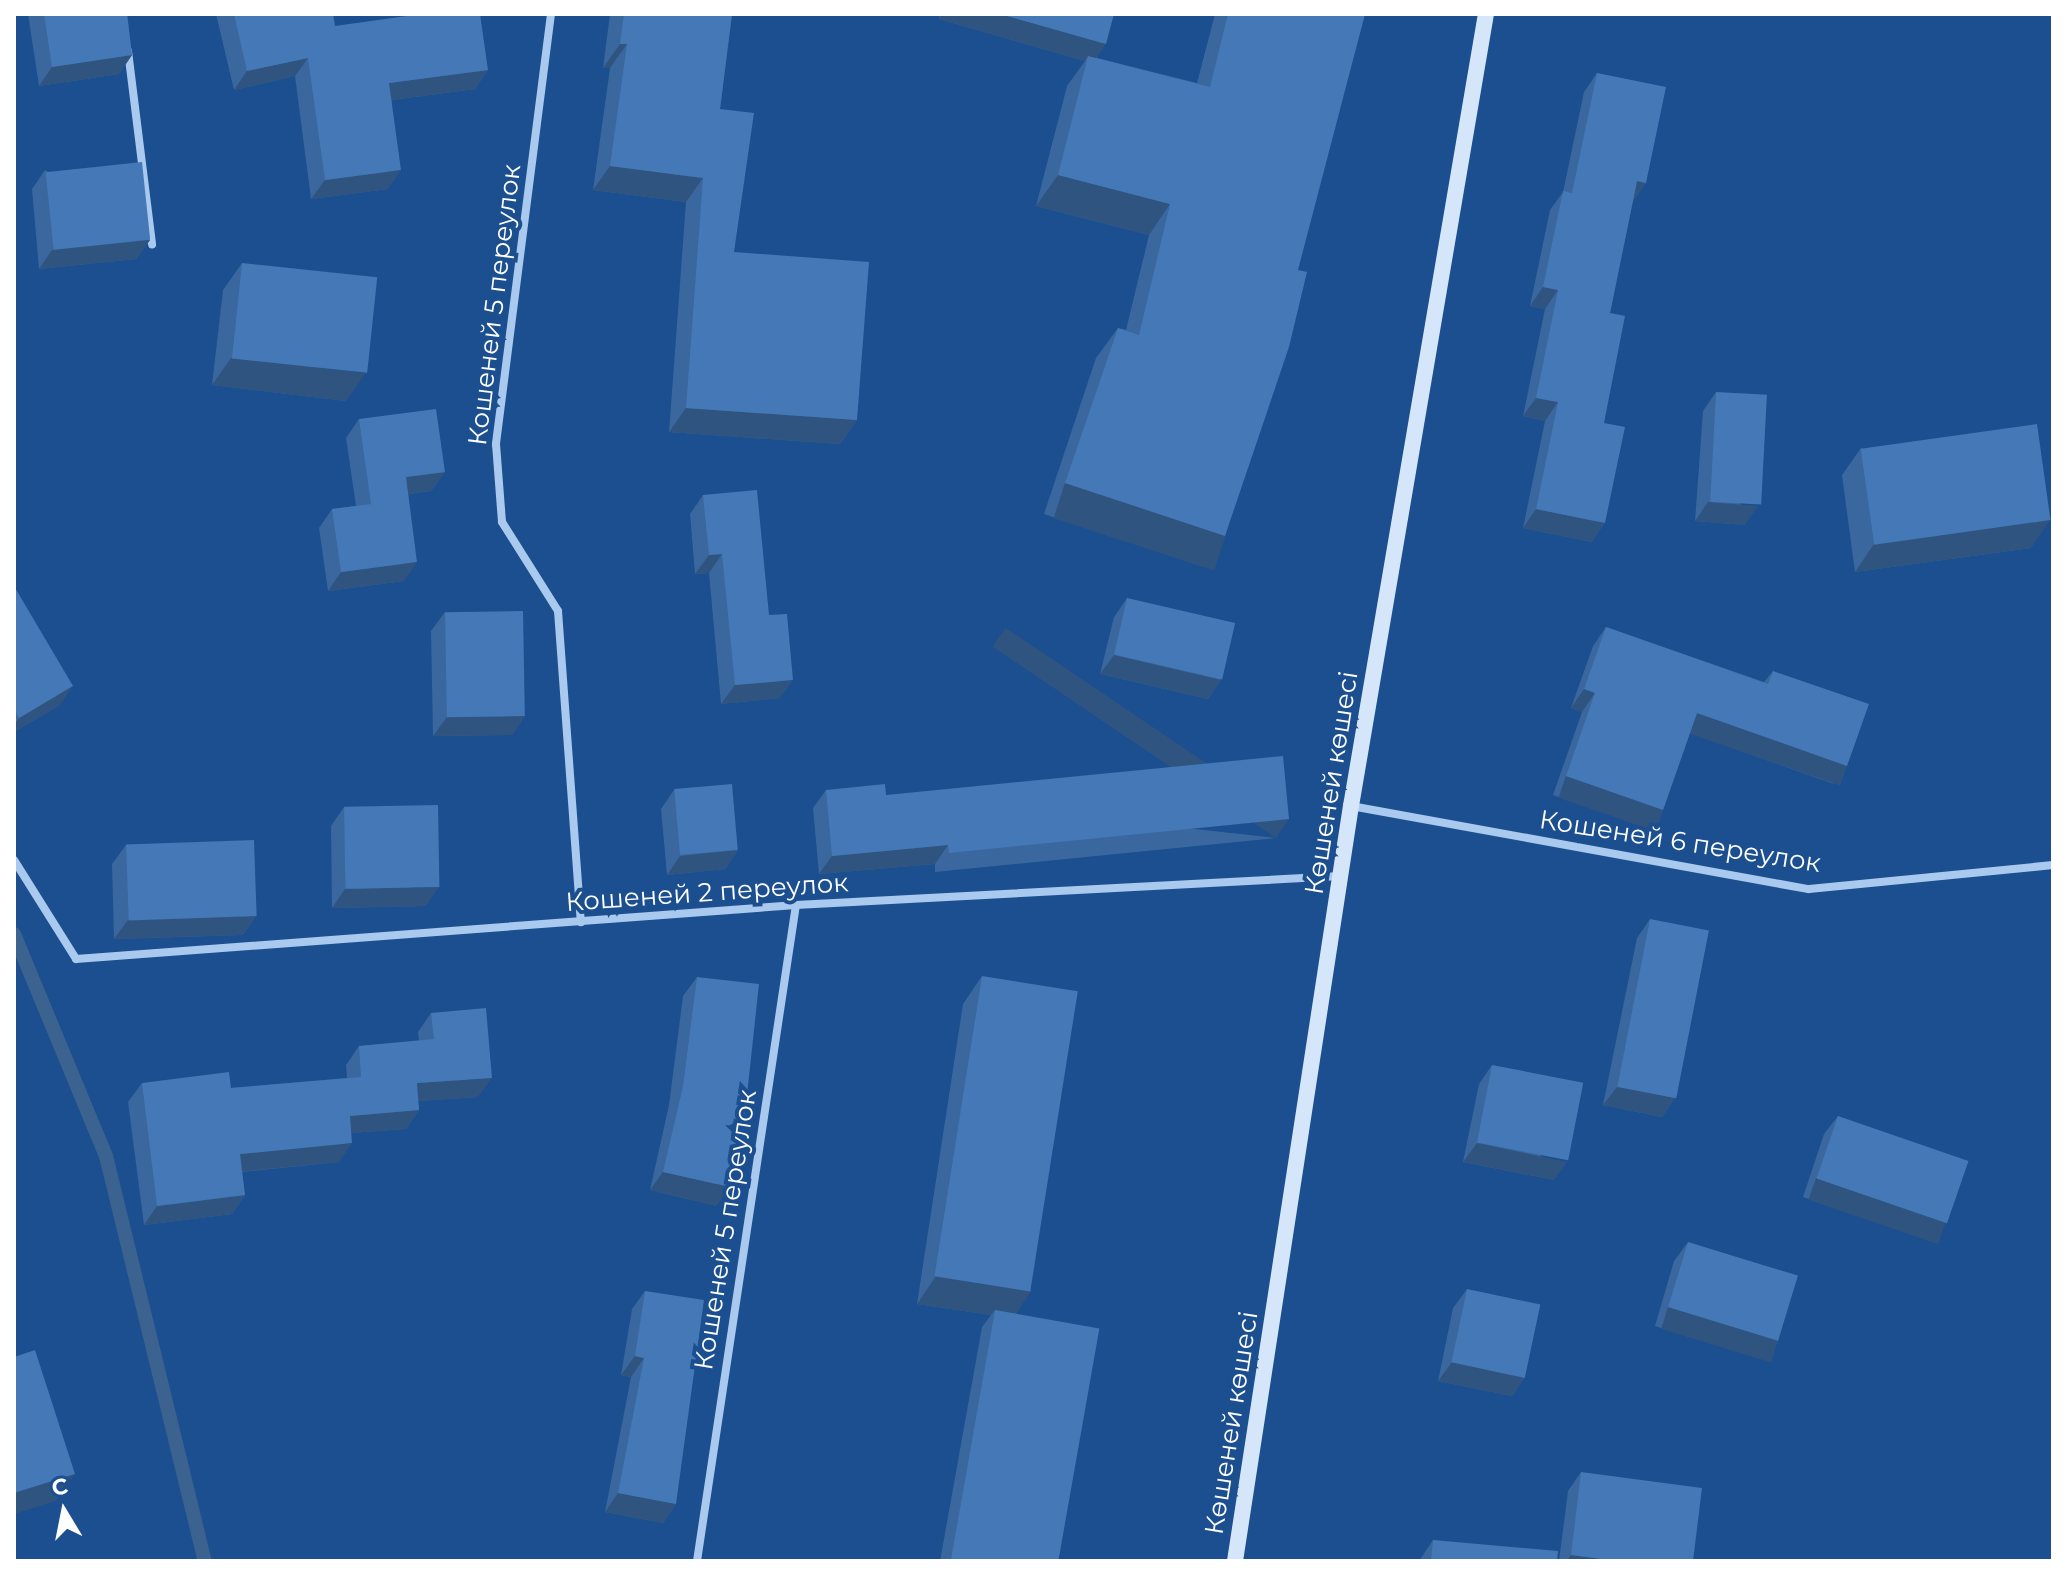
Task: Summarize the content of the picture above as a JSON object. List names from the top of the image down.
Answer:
{
  "streets": {
    "main road": ["Көшеней көшесі"],
    "street": ["Кошеней 5 переулок", "Кошеней 6 переулок", "Кошеней 2 переулок"]
  },
  "crossings": [
    ["Кошеней 5 переулок", "Кошеней 2 переулок"],
    ["Көшеней көшесі", "Кошеней 6 переулок"],
    ["Көшеней көшесі", "Кошеней 2 переулок"]
  ],
  "north": "top"
}
